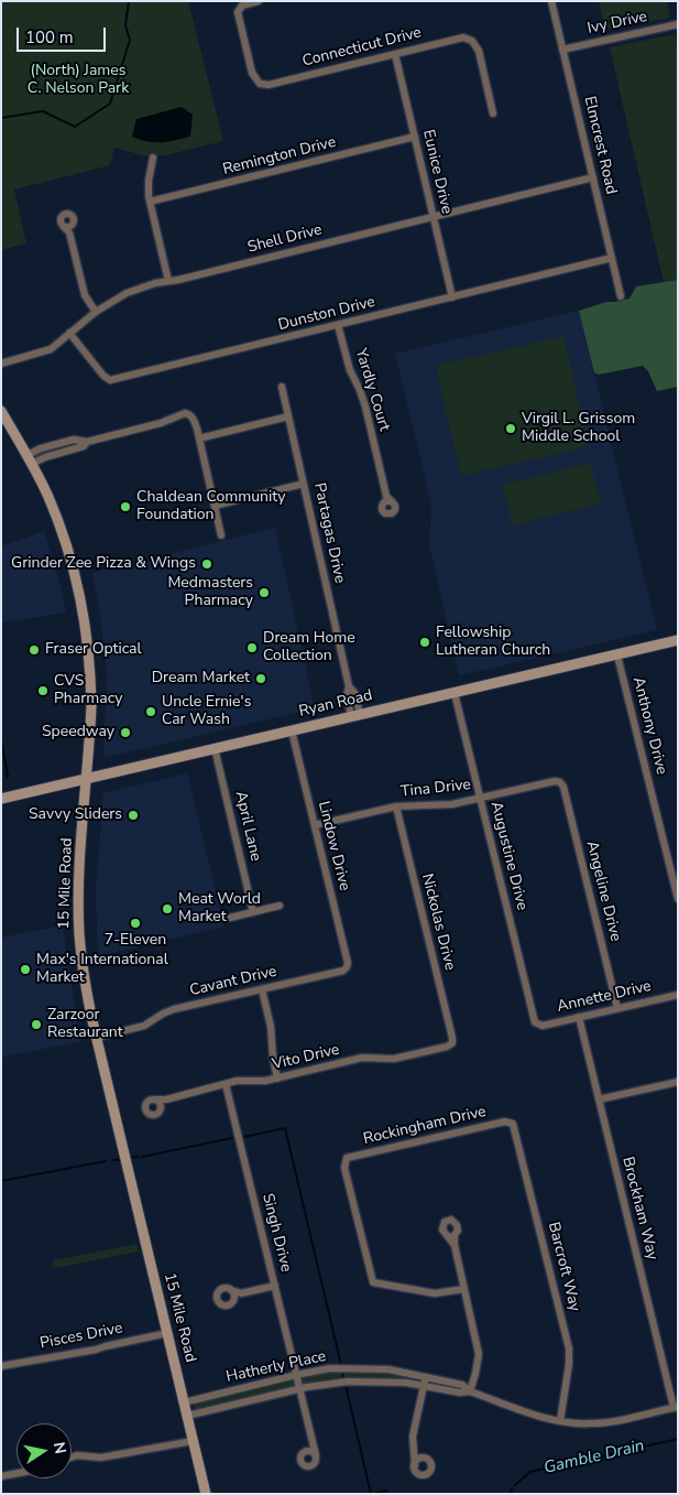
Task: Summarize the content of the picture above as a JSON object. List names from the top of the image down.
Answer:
{
  "streets": {
    "main road": ["Ryan Road", "15 Mile Road"],
    "street": [
      "Ivy Drive",
      "Connecticut Drive",
      "Elmcrest Road",
      "Remington Drive",
      "Eunice Drive",
      "Shell Drive",
      "Dunston Drive",
      "Yardly Court",
      "Partagas Drive",
      "Anthony Drive",
      "Tina Drive",
      "April Lane",
      "Lindow Drive",
      "Augustine Drive",
      "Angeline Drive",
      "Nickolas Drive",
      "Cavant Drive",
      "Annette Drive",
      "Vito Drive",
      "Rockingham Drive",
      "Brockham Way",
      "Singh Drive",
      "Barcroft Way",
      "Pisces Drive",
      "Hatherly Place"
    ]
  },
  "crossings": [
    ["Ivy Drive", "Elmcrest Road"],
    ["Connecticut Drive", "Eunice Drive"],
    ["Elmcrest Road", "Shell Drive"],
    ["Elmcrest Road", "Dunston Drive"],
    ["Remington Drive", "Eunice Drive"],
    ["Eunice Drive", "Shell Drive"],
    ["Eunice Drive", "Dunston Drive"],
    ["Shell Drive", "Dunston Drive"],
    ["Dunston Drive", "Yardly Court"],
    ["Partagas Drive", "Ryan Road"],
    ["Ryan Road", "Anthony Drive"],
    ["Ryan Road", "April Lane"],
    ["Ryan Road", "Lindow Drive"],
    ["Ryan Road", "Augustine Drive"],
    ["Ryan Road", "15 Mile Road"],
    ["Tina Drive", "Lindow Drive"],
    ["Tina Drive", "Augustine Drive"],
    ["Tina Drive", "Angeline Drive"],
    ["Tina Drive", "Nickolas Drive"],
    ["Lindow Drive", "Cavant Drive"],
    ["Augustine Drive", "Annette Drive"],
    ["15 Mile Road", "Cavant Drive"],
    ["15 Mile Road", "Pisces Drive"],
    ["15 Mile Road", "Hatherly Place"],
    ["Angeline Drive", "Annette Drive"],
    ["Nickolas Drive", "Vito Drive"],
    ["Annette Drive", "Brockham Way"],
    ["Vito Drive", "Singh Drive"],
    ["Rockingham Drive", "Barcroft Way"],
    ["Brockham Way", "Hatherly Place"],
    ["Singh Drive", "Hatherly Place"],
    ["Barcroft Way", "Hatherly Place"]
  ],
  "water": ["Gamble Drain"],
  "parks": ["(North) James C. Nelson Park"],
  "places": [
    "Virgil L. Grissom Middle School",
    "Chaldean Community Foundation",
    "Grinder Zee Pizza & Wings",
    "Medmasters Pharmacy",
    "Fellowship Lutheran Church",
    "Dream Home Collection",
    "Fraser Optical",
    "Dream Market",
    "CVS Pharmacy",
    "Uncle Ernie's Car Wash",
    "Speedway",
    "Savvy Sliders",
    "Meat World Market",
    "7-Eleven",
    "Max's International Market",
    "Zarzoor Restaurant"
  ],
  "scale_bar": "100 m",
  "north": "right"
}
